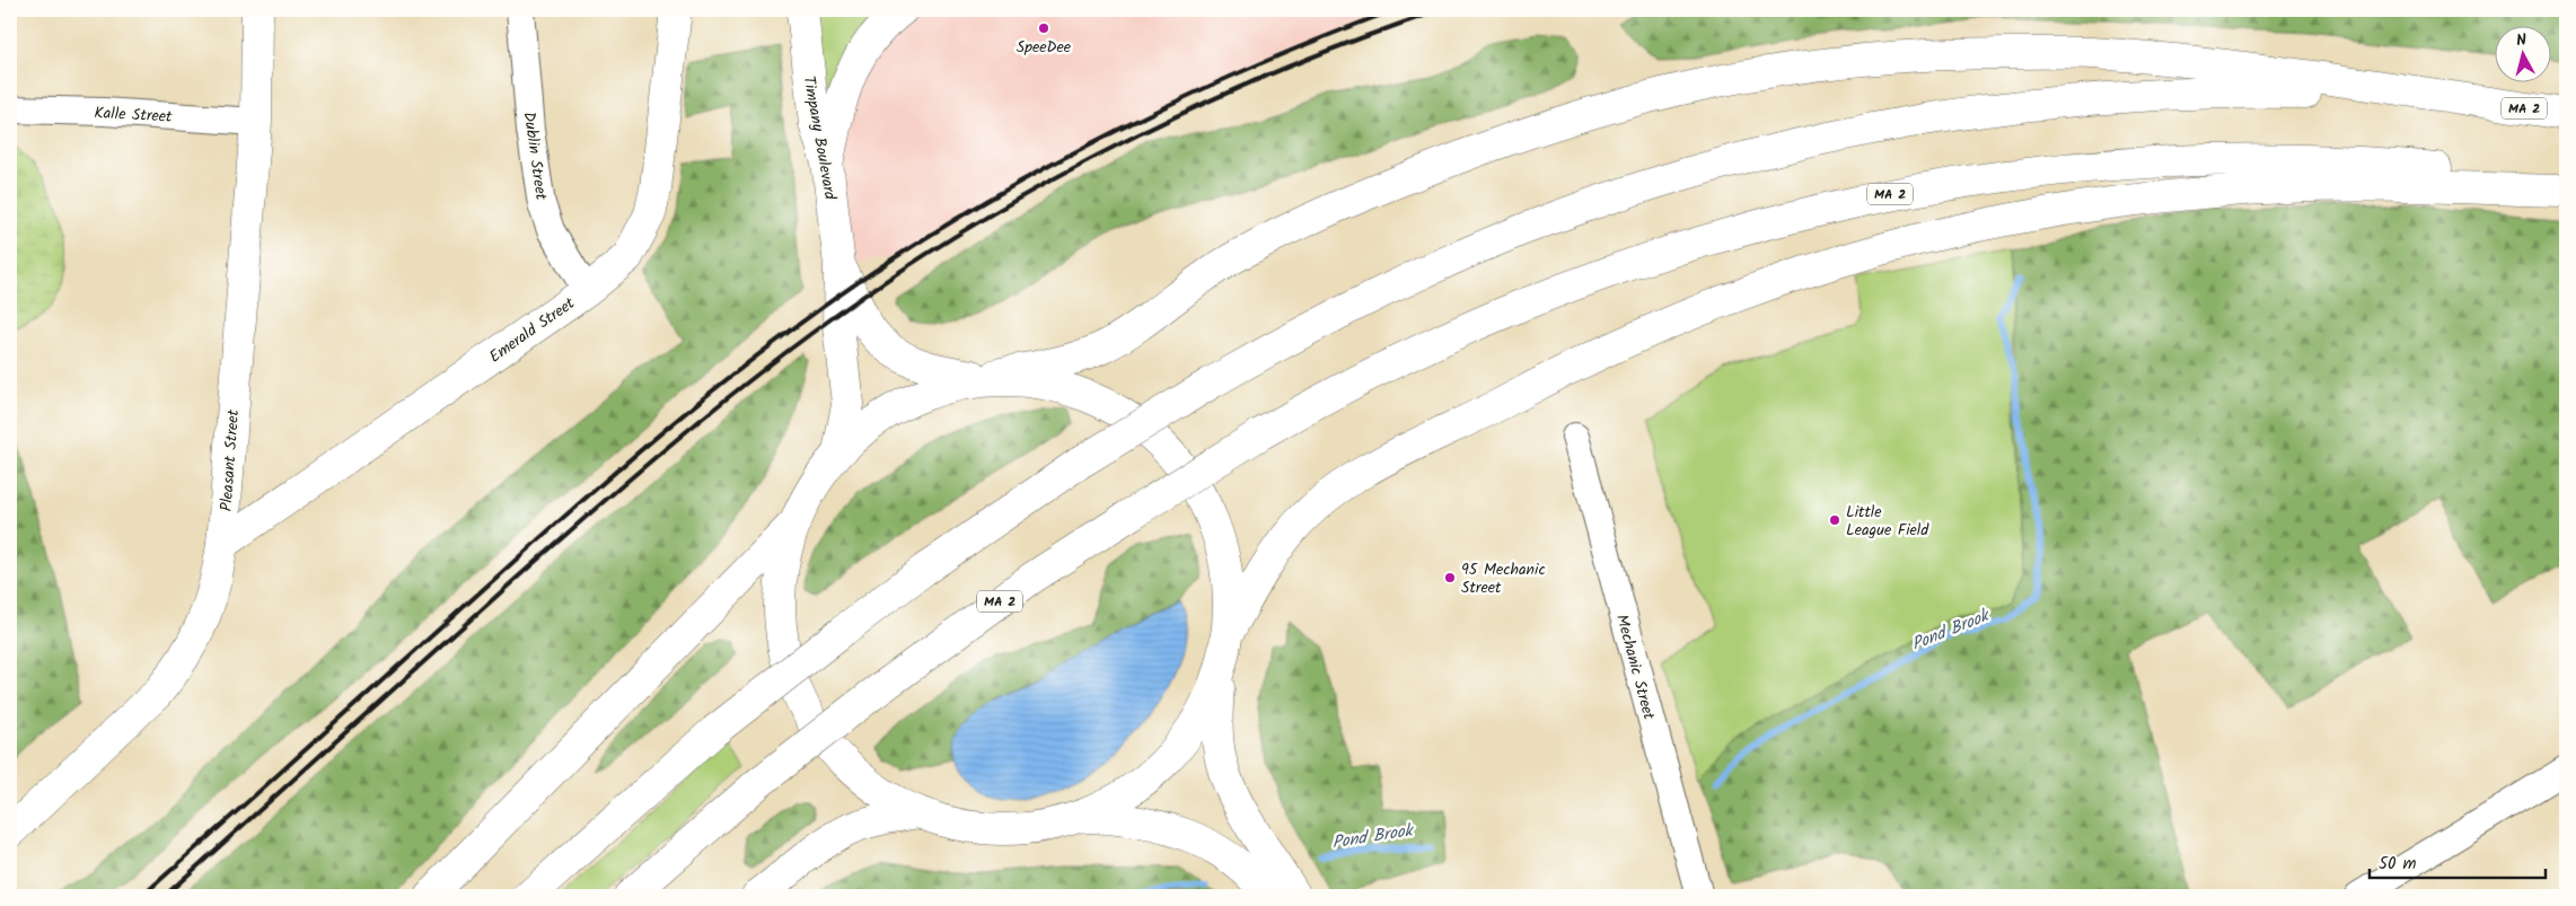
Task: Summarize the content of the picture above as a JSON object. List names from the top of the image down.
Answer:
{
  "streets": {
    "main road": [
      "MA 2",
      "Timpany Boulevard",
      "Emerald Street",
      "Pleasant Street"
    ],
    "street": ["Kalle Street", "Dublin Street", "Mechanic Street"]
  },
  "crossings": [
    ["Kalle Street", "Pleasant Street"],
    ["Dublin Street", "Emerald Street"],
    ["Emerald Street", "Pleasant Street"]
  ],
  "water": ["Pond Brook"],
  "places": ["SpeeDee", "Little League Field", "95 Mechanic Street"],
  "scale_bar": "50 m",
  "north": "top"
}
